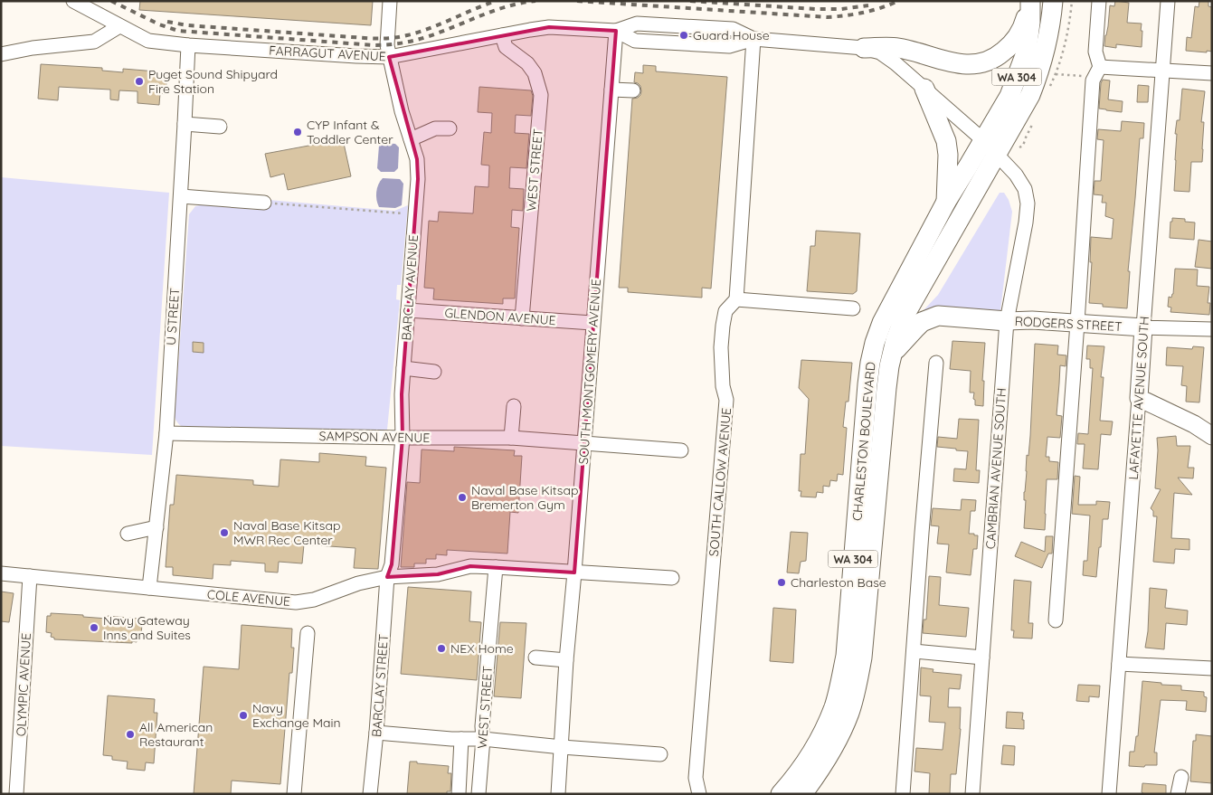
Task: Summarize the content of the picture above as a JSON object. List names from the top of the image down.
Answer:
{
  "streets": {
    "highway": ["WA 304", "CHARLESTON BOULEVARD"],
    "main road": ["RODGERS STREET", "LAFAYETTE AVENUE SOUTH"],
    "street": [
      "FARRAGUT AVENUE",
      "WEST STREET",
      "BARCLAY AVENUE",
      "U STREET",
      "GLENDON AVENUE",
      "SOUTH MONTGOMERY AVENUE",
      "SAMPSON AVENUE",
      "CAMBRIAN AVENUE SOUTH",
      "SOUTH CALLOW AVENUE",
      "COLE AVENUE",
      "OLYMPIC AVENUE",
      "BARCLAY STREET"
    ]
  },
  "crossings": [
    ["FARRAGUT AVENUE", "WEST STREET"],
    ["FARRAGUT AVENUE", "BARCLAY AVENUE"],
    ["FARRAGUT AVENUE", "U STREET"],
    ["FARRAGUT AVENUE", "SOUTH MONTGOMERY AVENUE"],
    ["FARRAGUT AVENUE", "CHARLESTON BOULEVARD"],
    ["FARRAGUT AVENUE", "CAMBRIAN AVENUE SOUTH"],
    ["FARRAGUT AVENUE", "SOUTH CALLOW AVENUE"],
    ["WEST STREET", "GLENDON AVENUE"],
    ["WEST STREET", "COLE AVENUE"],
    ["BARCLAY AVENUE", "GLENDON AVENUE"],
    ["BARCLAY AVENUE", "SAMPSON AVENUE"],
    ["BARCLAY AVENUE", "COLE AVENUE"],
    ["BARCLAY AVENUE", "BARCLAY STREET"],
    ["U STREET", "SAMPSON AVENUE"],
    ["U STREET", "COLE AVENUE"],
    ["GLENDON AVENUE", "SOUTH MONTGOMERY AVENUE"],
    ["RODGERS STREET", "LAFAYETTE AVENUE SOUTH"],
    ["RODGERS STREET", "CAMBRIAN AVENUE SOUTH"],
    ["SOUTH MONTGOMERY AVENUE", "SAMPSON AVENUE"],
    ["SOUTH MONTGOMERY AVENUE", "COLE AVENUE"],
    ["CHARLESTON BOULEVARD", "CAMBRIAN AVENUE SOUTH"],
    ["COLE AVENUE", "OLYMPIC AVENUE"],
    ["COLE AVENUE", "BARCLAY STREET"]
  ],
  "places": [
    "Guard House",
    "Puget Sound Shipyard Fire Station",
    "CYP Infant & Toddler Center",
    "Naval Base Kitsap Bremerton Gym",
    "Naval Base Kitsap MWR Rec Center",
    "Charleston Base",
    "Navy Gateway Inns and Suites",
    "NEX Home",
    "Navy Exchange Main",
    "All American Restaurant"
  ]
}
